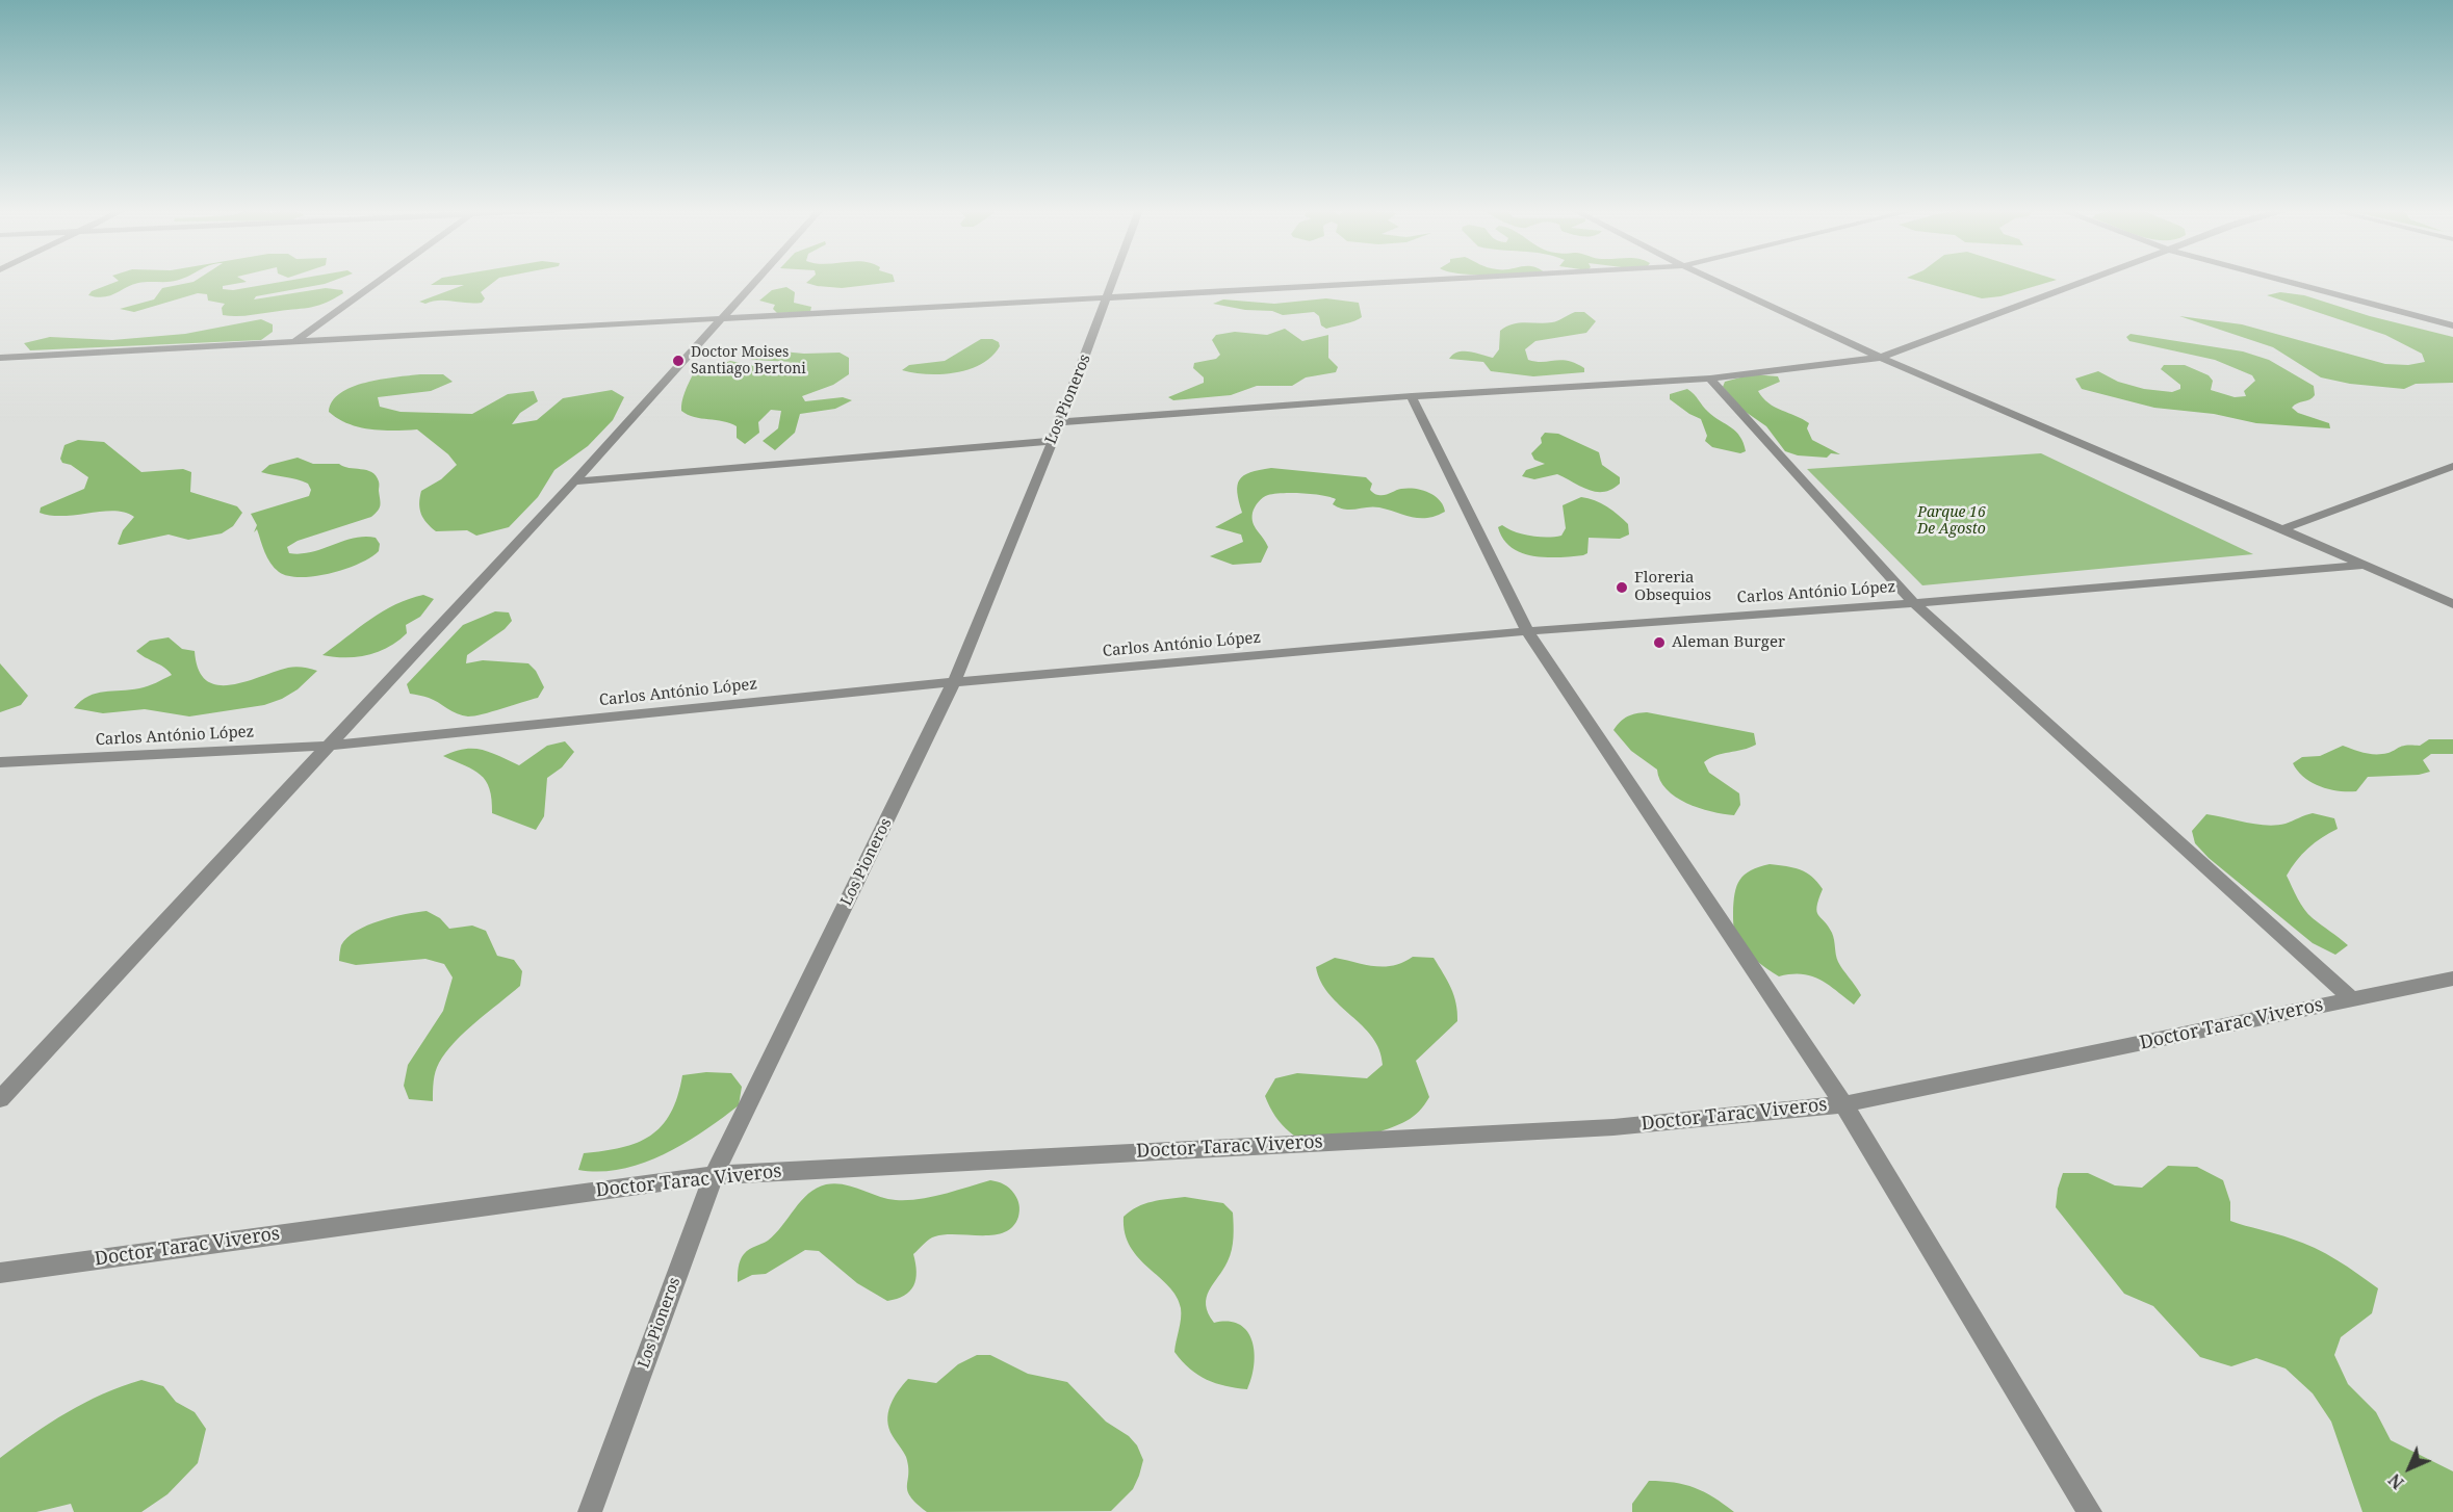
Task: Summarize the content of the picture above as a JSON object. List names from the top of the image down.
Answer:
{
  "streets": {
    "street": ["Los Pioneros", "Carlos António López", "Doctor Tarac Viveros"]
  },
  "crossings": [
    ["Los Pioneros", "Carlos António López"],
    ["Los Pioneros", "Doctor Tarac Viveros"]
  ],
  "parks": ["Parque 16 De Agosto"],
  "places": ["Doctor Moises Santiago Bertoni", "Floreria Obsequios", "Aleman Burger"],
  "north": "bottom left"
}
